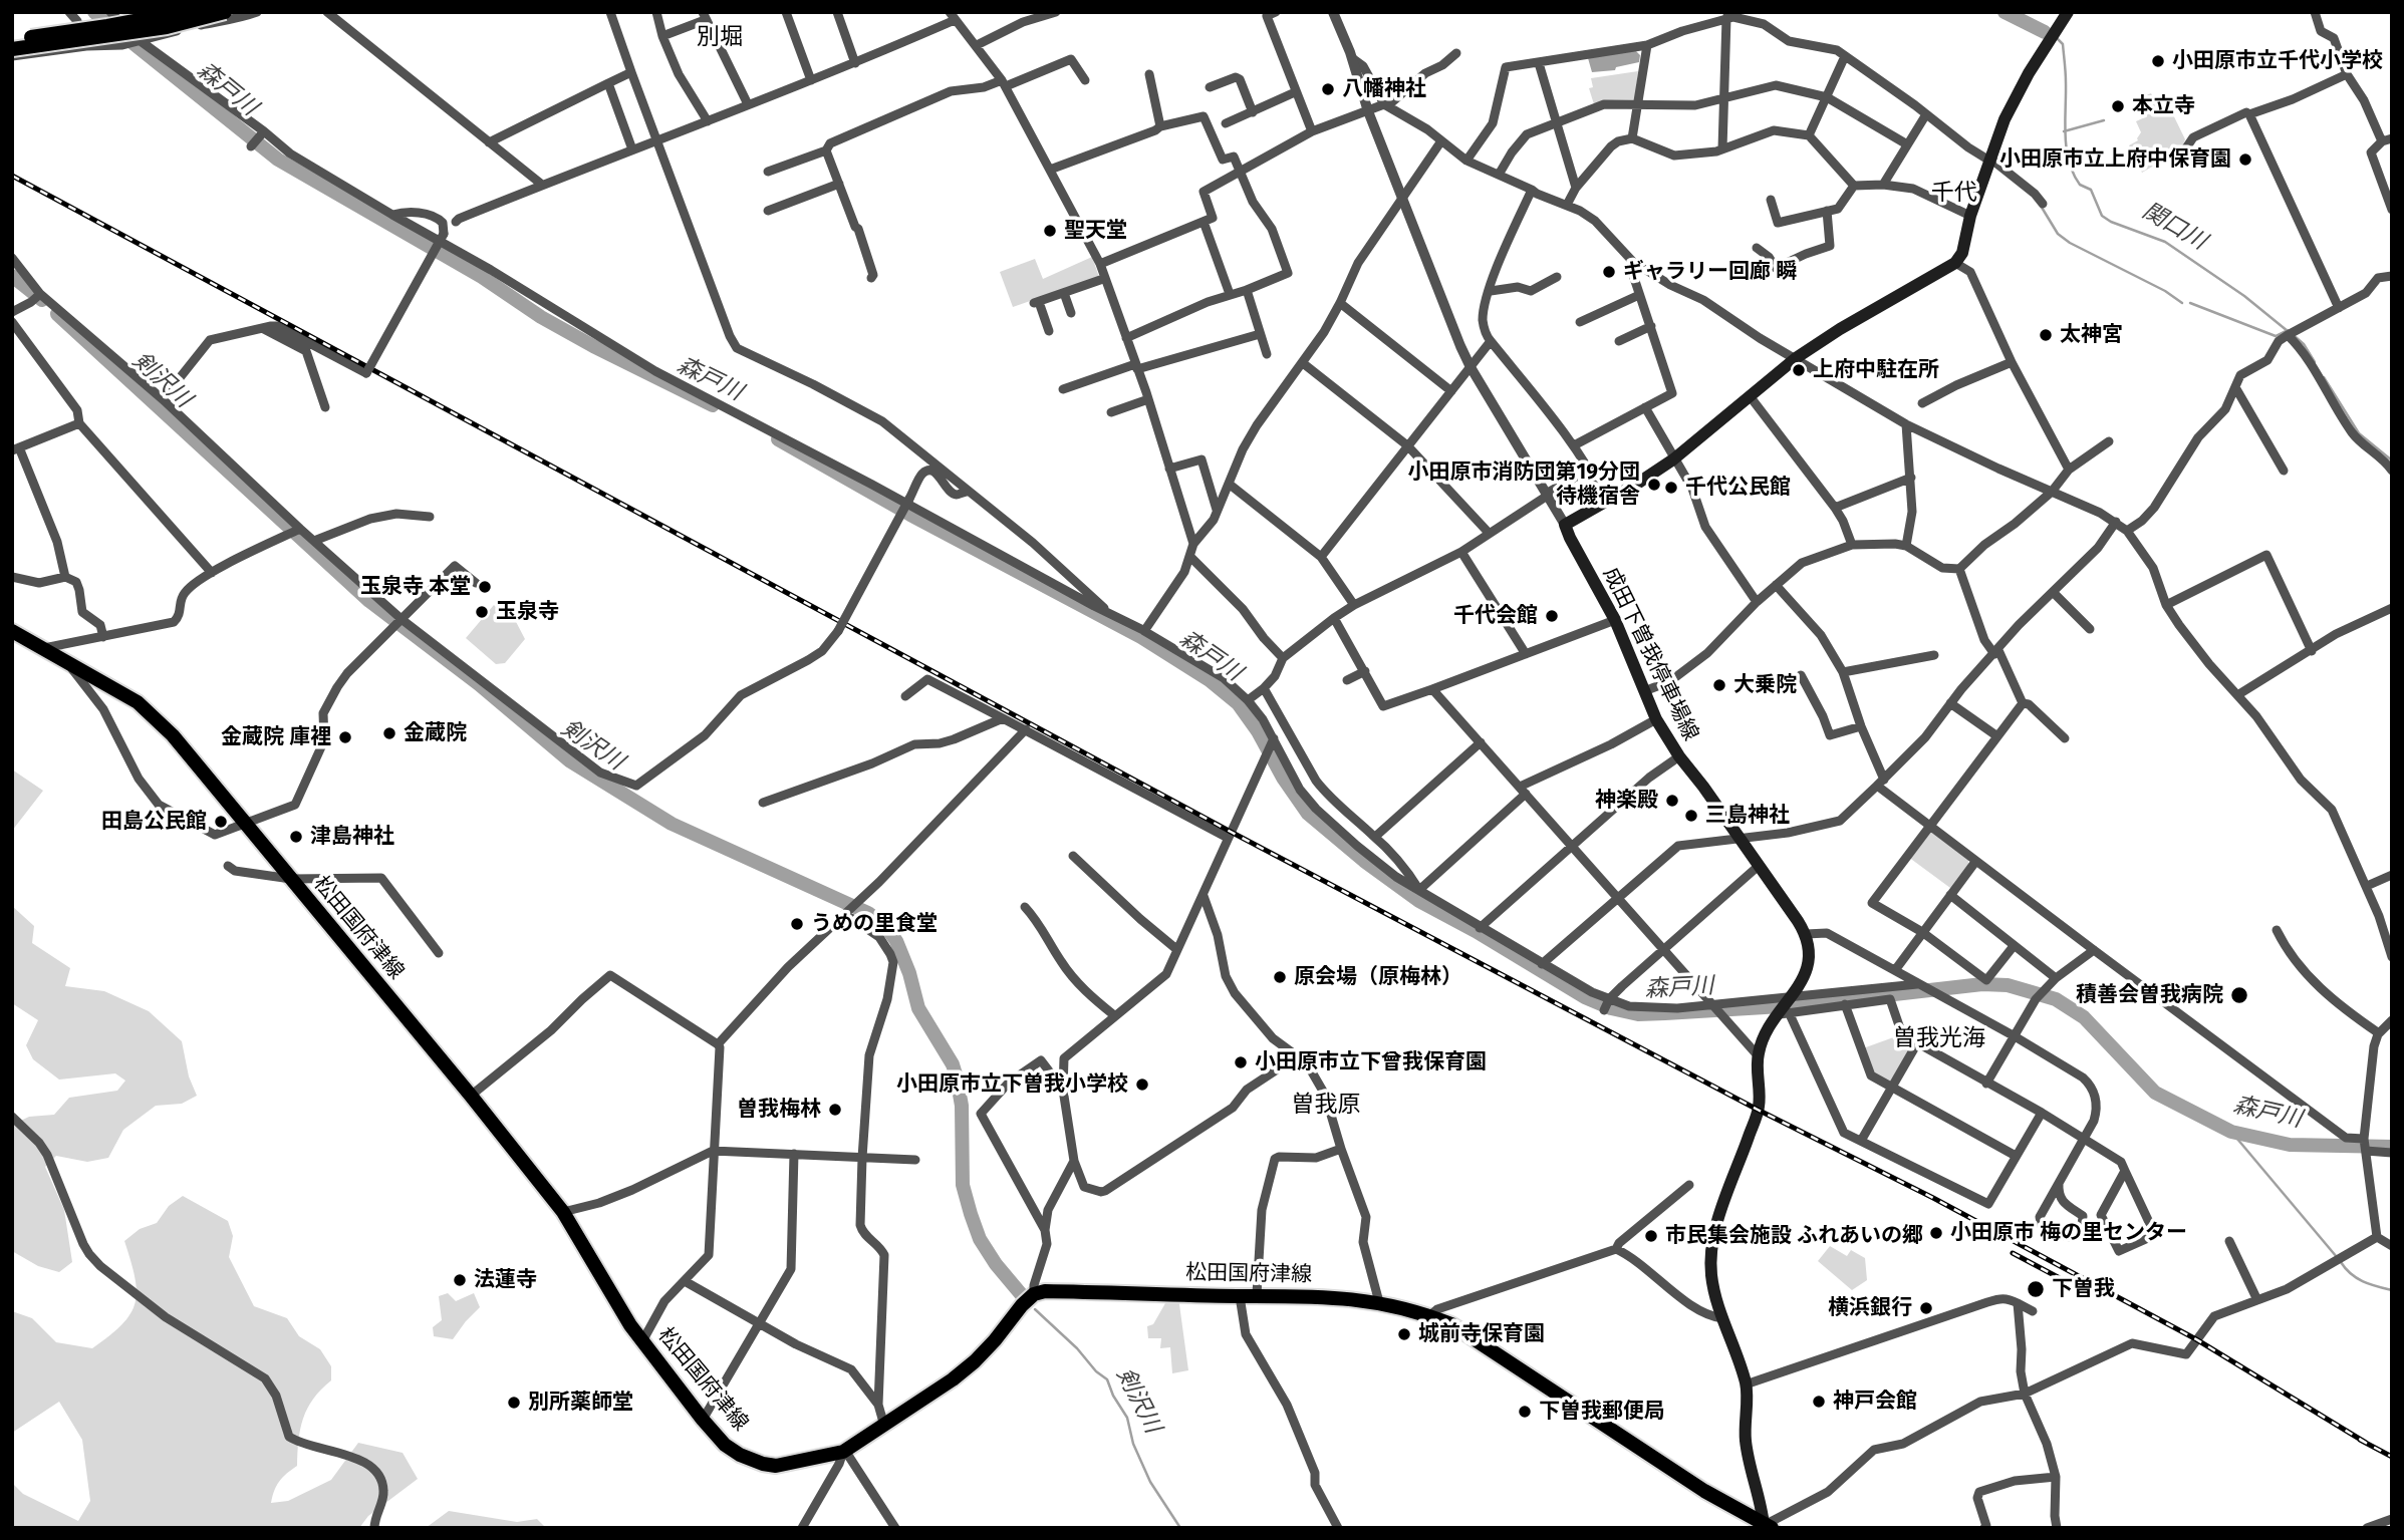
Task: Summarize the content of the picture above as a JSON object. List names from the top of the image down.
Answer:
{
  "streets": {
    "main road": ["成田下曽我停車場線", "松田国府津線"]
  },
  "districts": [
    "別堀",
    "千代",
    "曽我光海",
    "曽我原"
  ],
  "water": ["森戸川", "関口川", "剣沢川"],
  "places": [
    "小田原市立千代小学校",
    "八幡神社",
    "本立寺",
    "小田原市立上府中保育園",
    "聖天堂",
    "ギャラリー回廊 瞬",
    "太神宮",
    "上府中駐在所",
    "小田原市消防団第19分団 待機宿舎",
    "千代公民館",
    "玉泉寺 本堂",
    "玉泉寺",
    "千代会館",
    "大乗院",
    "金蔵院",
    "金蔵院 庫裡",
    "神楽殿",
    "三島神社",
    "田島公民館",
    "津島神社",
    "うめの里食堂",
    "原会場（原梅林）",
    "積善会曽我病院",
    "小田原市立下曾我保育園",
    "小田原市立下曽我小学校",
    "曽我梅林",
    "小田原市 梅の里センター",
    "市民集会施設 ふれあいの郷",
    "法蓮寺",
    "下曽我",
    "横浜銀行",
    "城前寺保育園",
    "神戸会館",
    "別所薬師堂",
    "下曽我郵便局"
  ]
}
